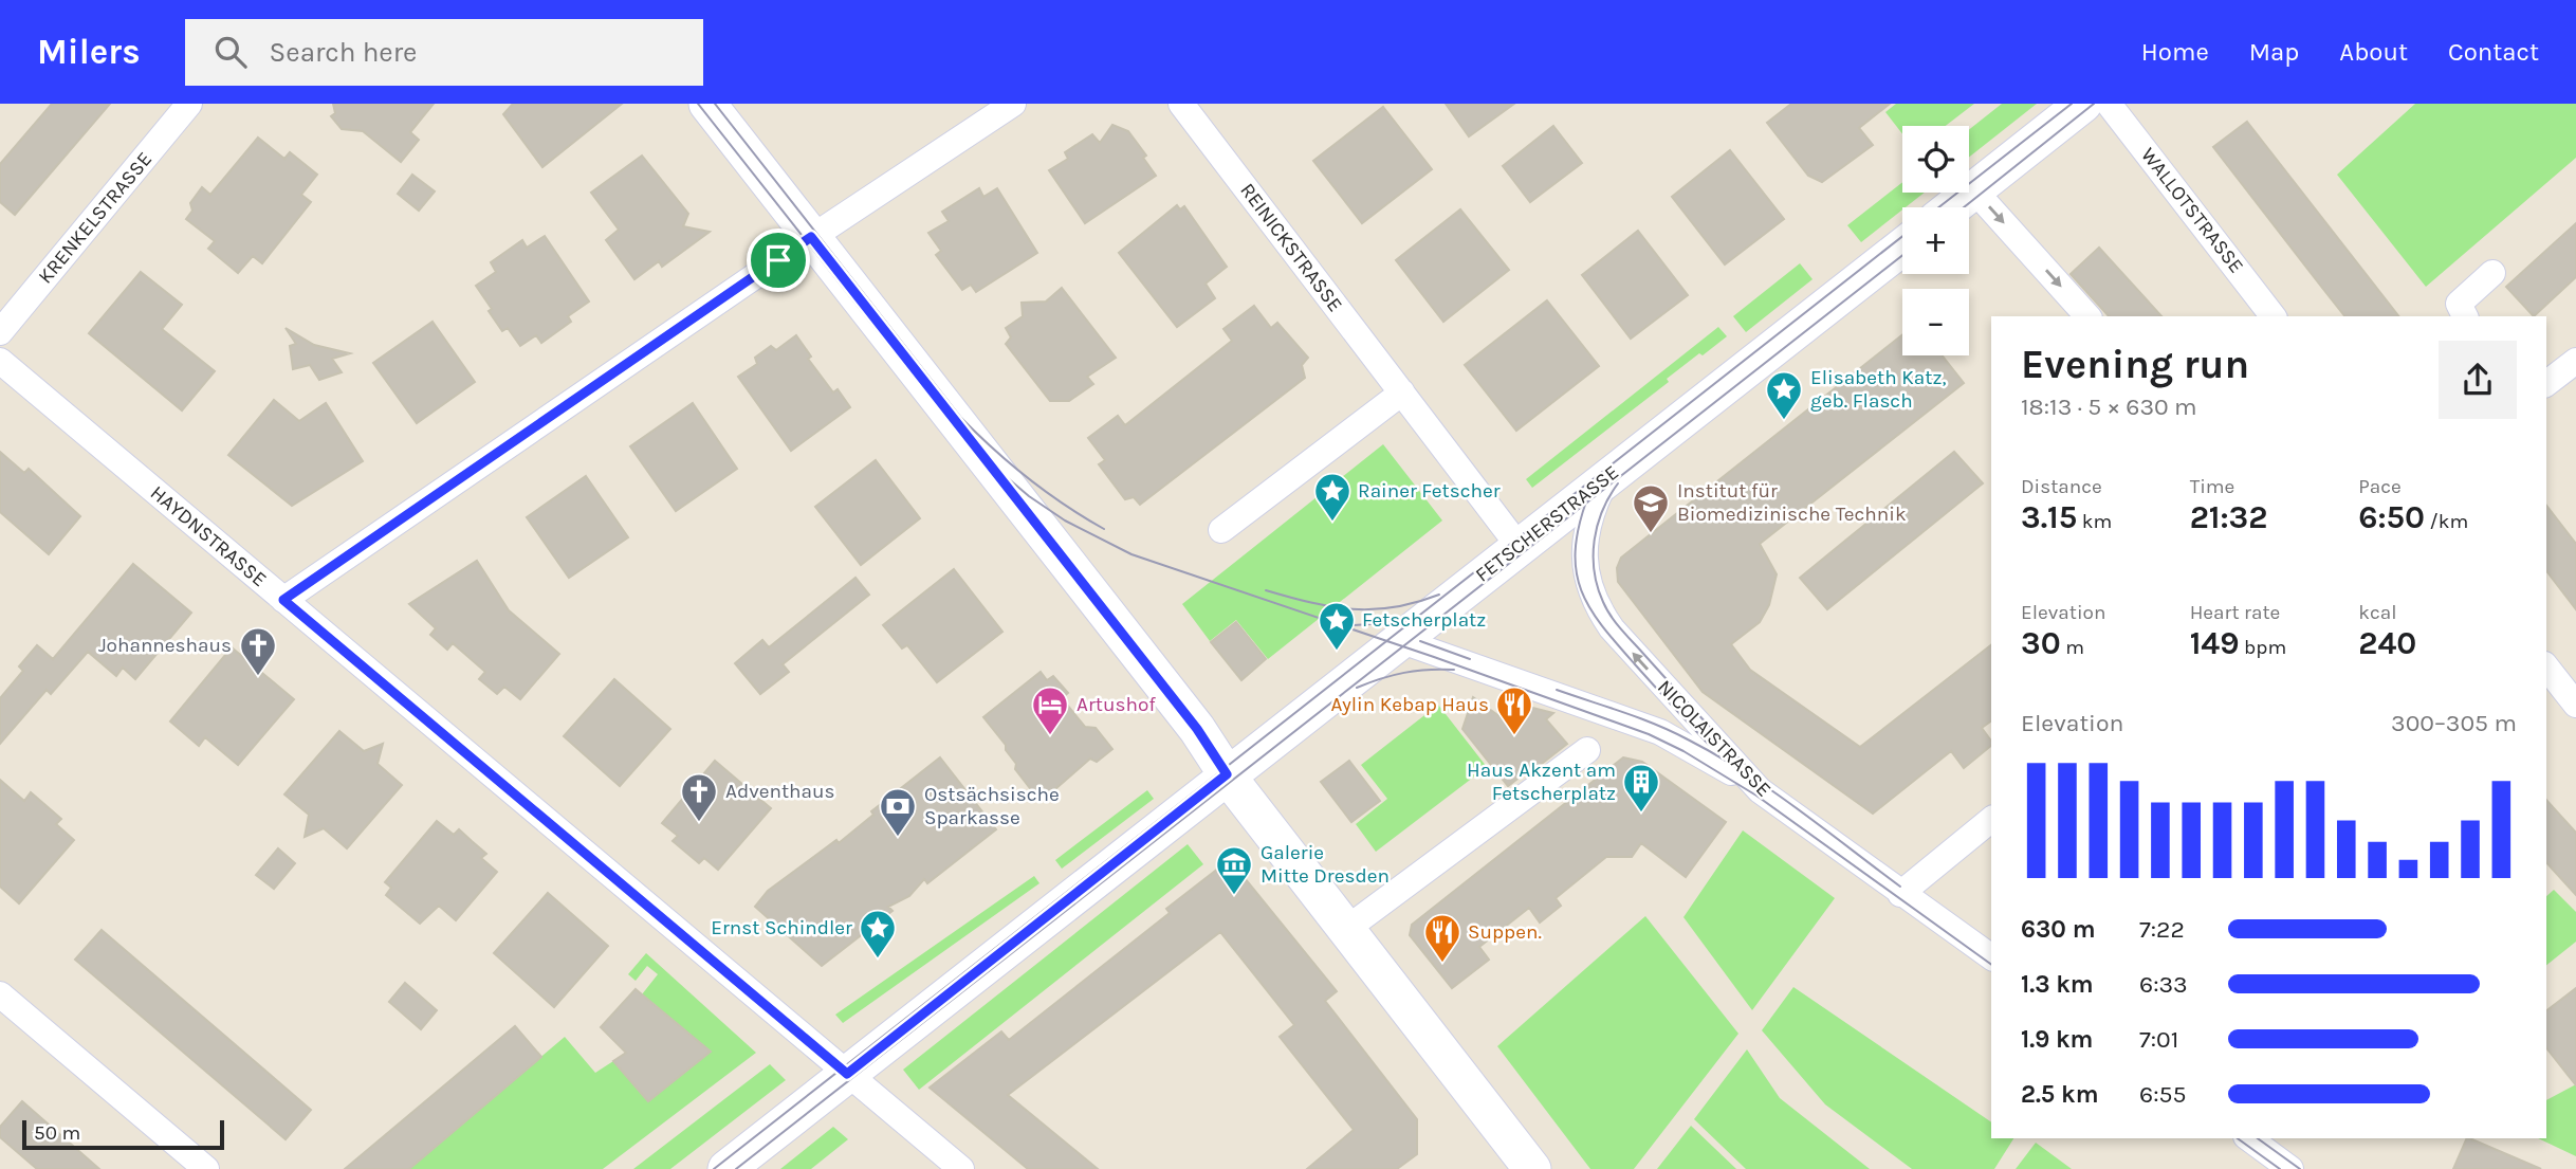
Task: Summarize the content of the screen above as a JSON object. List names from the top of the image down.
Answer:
{
  "streets": {
    "main road": ["FETSCHERSTRASSE"],
    "street": [
      "WALLOTSTRASSE",
      "KRENKELSTRASSE",
      "REINICKSTRASSE",
      "HAYDNSTRASSE",
      "NICOLAISTRASSE"
    ]
  },
  "crossings": [
    ["FETSCHERSTRASSE", "HAYDNSTRASSE"],
    ["FETSCHERSTRASSE", "NICOLAISTRASSE"]
  ],
  "places": {
    "place": [
      "Elisabeth Katz, geb. Flasch",
      "Rainer Fetscher",
      "Fetscherplatz",
      "Ernst Schindler"
    ],
    "school or university": ["Institut für Biomedizinische Technik"],
    "church": ["Johanneshaus", "Adventhaus"],
    "hotel": ["Artushof"],
    "restaurant": ["Aylin Kebap Haus", "Suppen."],
    "building": ["Haus Akzent am Fetscherplatz"],
    "bank": ["Ostsächsische Sparkasse"],
    "museum": ["Galerie Mitte Dresden"]
  },
  "scale_bar": "50 m",
  "page": {
    "header": "Milers",
    "search": "Search here",
    "nav": [
      "Home",
      "Map",
      "About",
      "Contact"
    ],
    "map_buttons": ["+", "−"],
    "heading": ["Evening run", "18:13 · 5 × 630 m"],
    "stats": [
      ["Distance", "3.15 km"],
      ["Time", "21:32"],
      ["Pace", "6:50 /km"],
      ["Elevation", "30 m"],
      ["Heart rate", "149 bpm"],
      ["kcal", "240"]
    ],
    "chart": ["Elevation", "300–305 m"],
    "list": [
      {
        "name": "630 m",
        "note": "7:22"
      },
      {
        "name": "1.3 km",
        "note": "6:33"
      },
      {
        "name": "1.9 km",
        "note": "7:01"
      },
      {
        "name": "2.5 km",
        "note": "6:55"
      }
    ],
    "scale": "50 m"
  }
}
